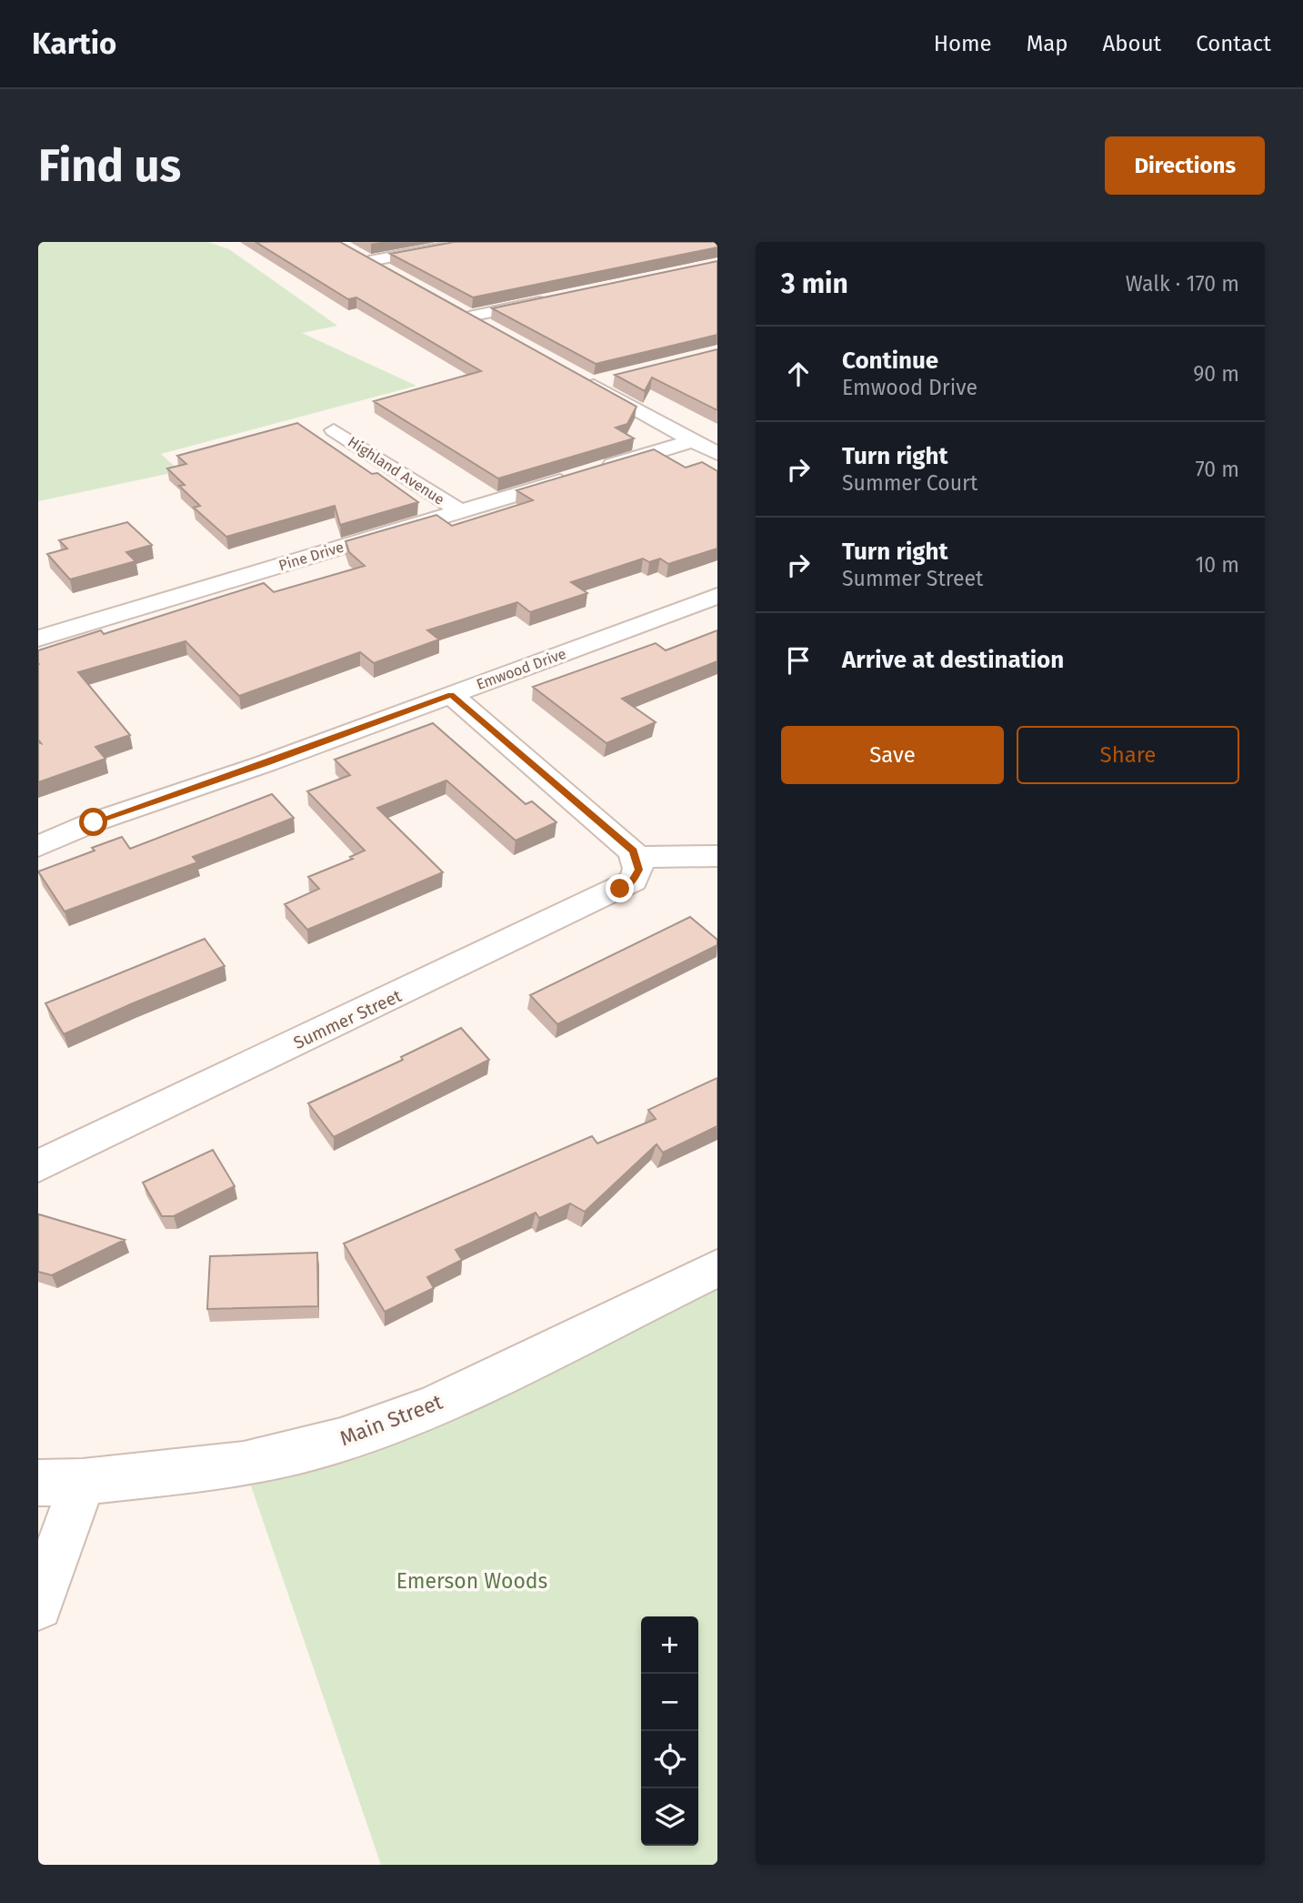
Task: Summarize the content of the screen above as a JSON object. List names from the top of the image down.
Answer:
{
  "streets": {
    "street": [
      "Highland Avenue",
      "Pine Drive",
      "Emwood Drive",
      "Summer Street",
      "Main Street"
    ]
  },
  "crossings": [
    ["Highland Avenue", "Pine Drive"]
  ],
  "parks": ["Emerson Woods"],
  "page": {
    "header": "Kartio",
    "nav": [
      "Home",
      "Map",
      "About",
      "Contact"
    ],
    "buttons": [
      "Directions",
      ["Save", "Share"]
    ],
    "title": "Find us",
    "heading": ["3 min", "Walk · 170 m"],
    "list": [
      ["Continue", "Emwood Drive", "90 m"],
      ["Turn right", "Summer Court", "70 m"],
      ["Turn right", "Summer Street", "10 m"],
      "Arrive at destination"
    ],
    "map_buttons": ["+", "−"]
  }
}
